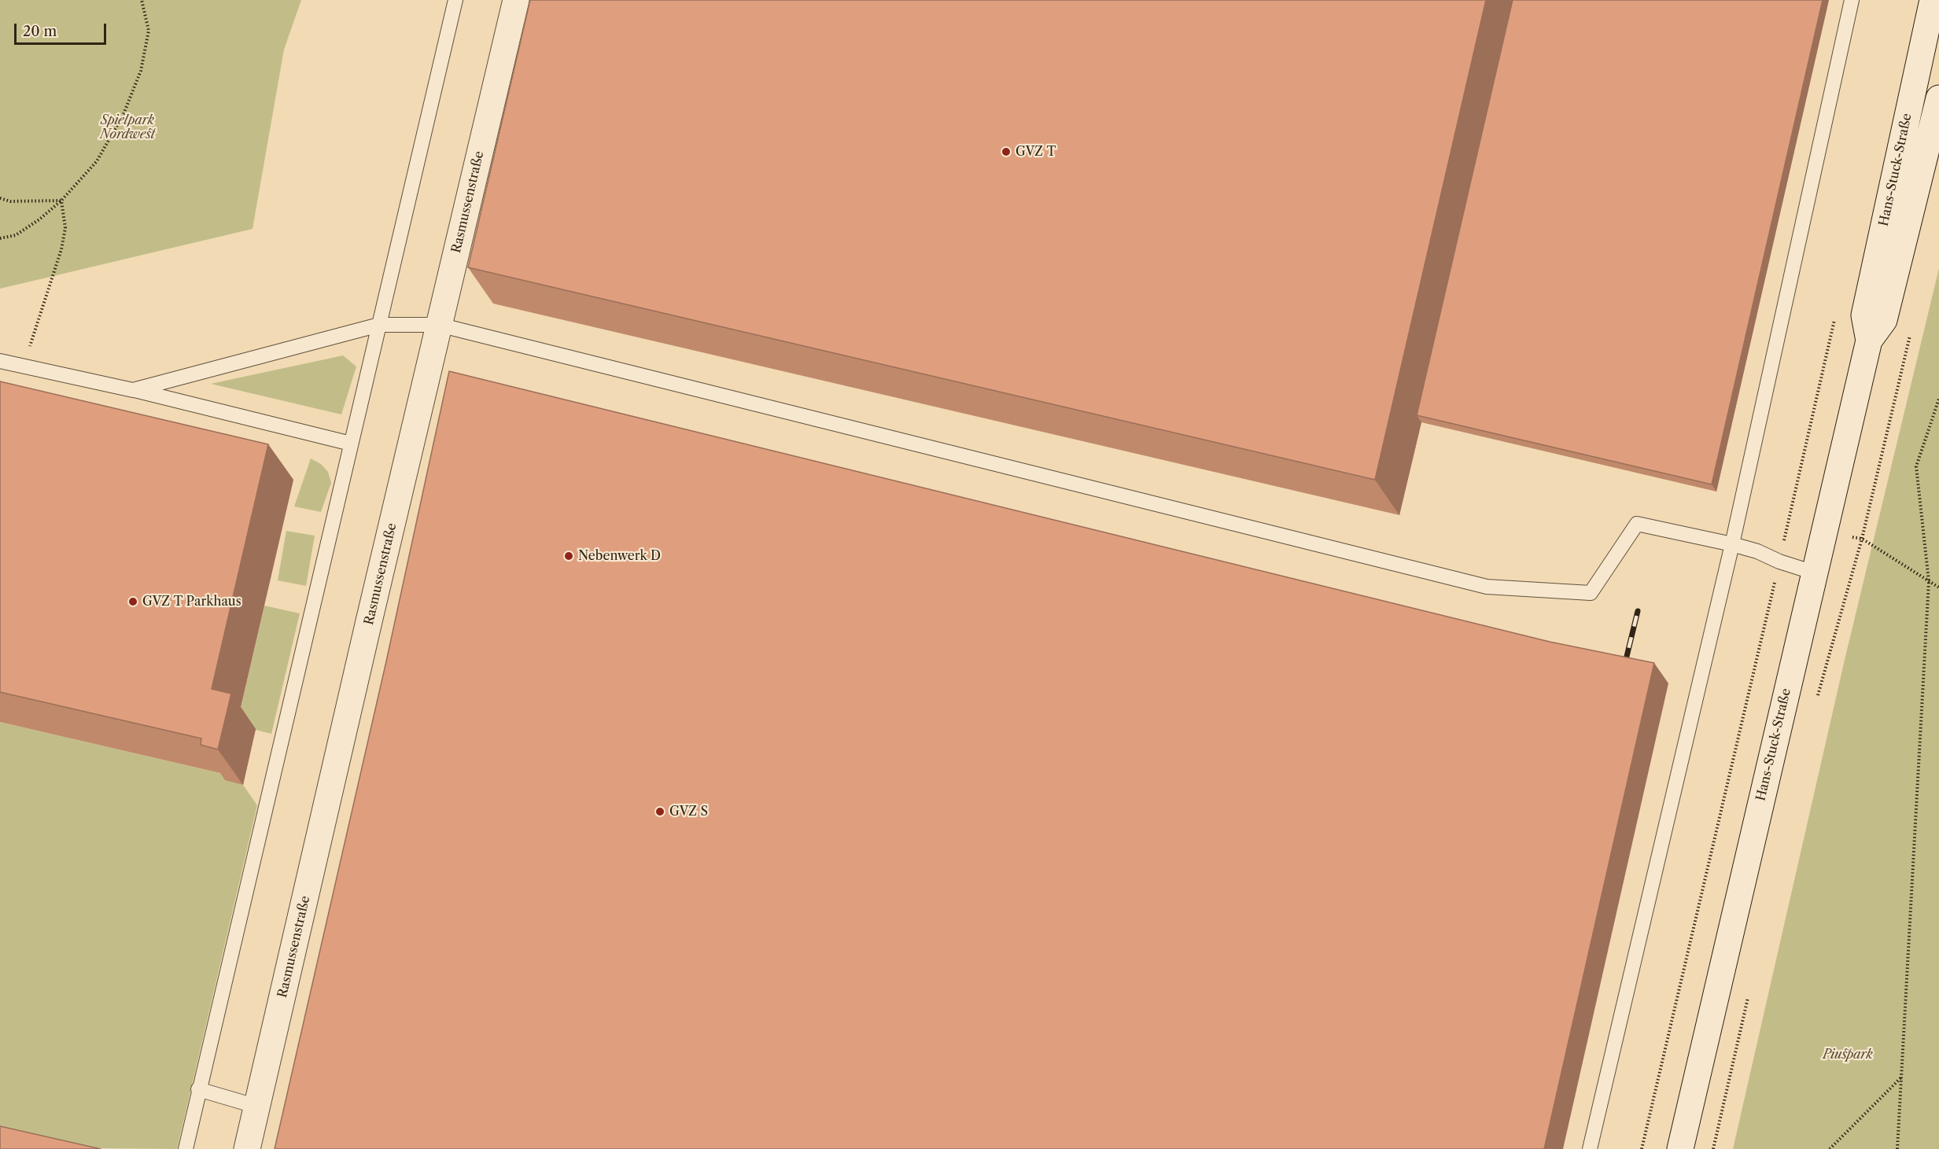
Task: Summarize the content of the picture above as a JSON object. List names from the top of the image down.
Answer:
{
  "streets": {
    "main road": ["Hans-Stuck-Straße", "Rasmussenstraße"]
  },
  "parks": ["Spielpark Nordwest", "Piuspark"],
  "places": [
    "GVZ T",
    "Nebenwerk D",
    "GVZ T Parkhaus",
    "GVZ S"
  ],
  "scale_bar": "20 m"
}
